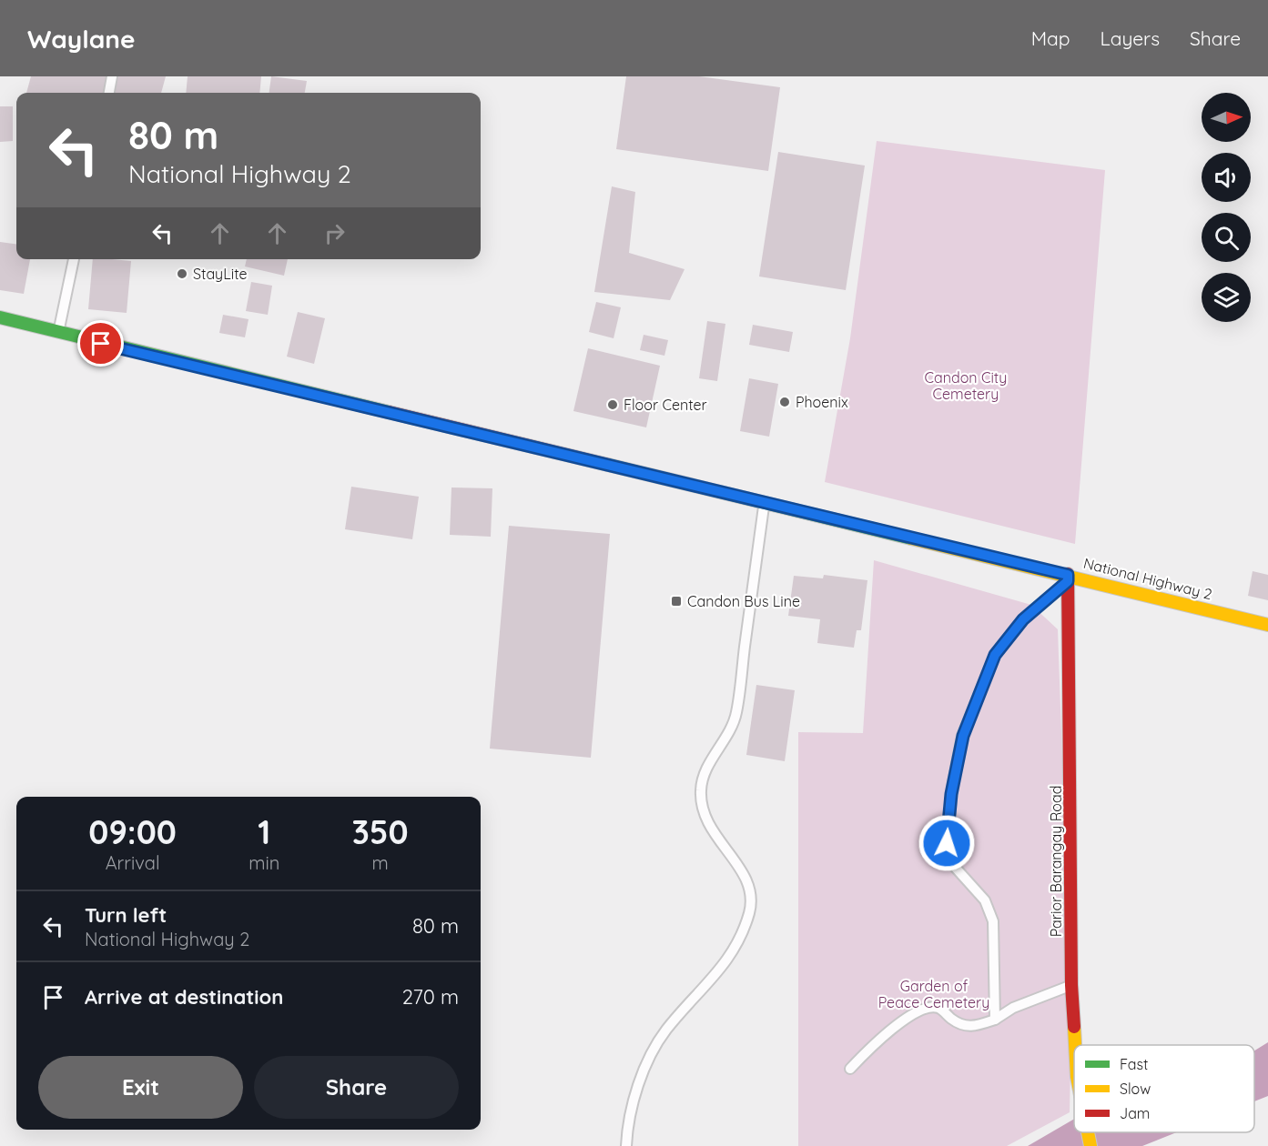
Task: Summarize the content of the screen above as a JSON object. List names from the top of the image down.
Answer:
{
  "streets": {
    "main road": ["National Highway 2", "Parior Barangay Road"]
  },
  "crossings": [
    ["National Highway 2", "Parior Barangay Road"]
  ],
  "parks": ["Candon City Cemetery", "Garden of Peace Cemetery"],
  "places": {
    "other": ["StayLite", "Phoenix", "Floor Center"],
    "transit": ["Candon Bus Line"]
  },
  "legend": ["Fast", "Slow", "Jam"],
  "north": "right",
  "page": {
    "header": "Waylane",
    "nav": ["Map", "Layers", "Share"],
    "turn": ["80 m", "National Highway 2"],
    "eta": [
      "09:00",
      "Arrival",
      "1",
      "min",
      "350",
      "m"
    ],
    "list": [
      {
        "name": "Turn left",
        "note": "National Highway 2",
        "value": "80 m"
      },
      {
        "name": "Arrive at destination",
        "value": "270 m"
      }
    ],
    "buttons": ["Exit", "Share"]
  }
}
